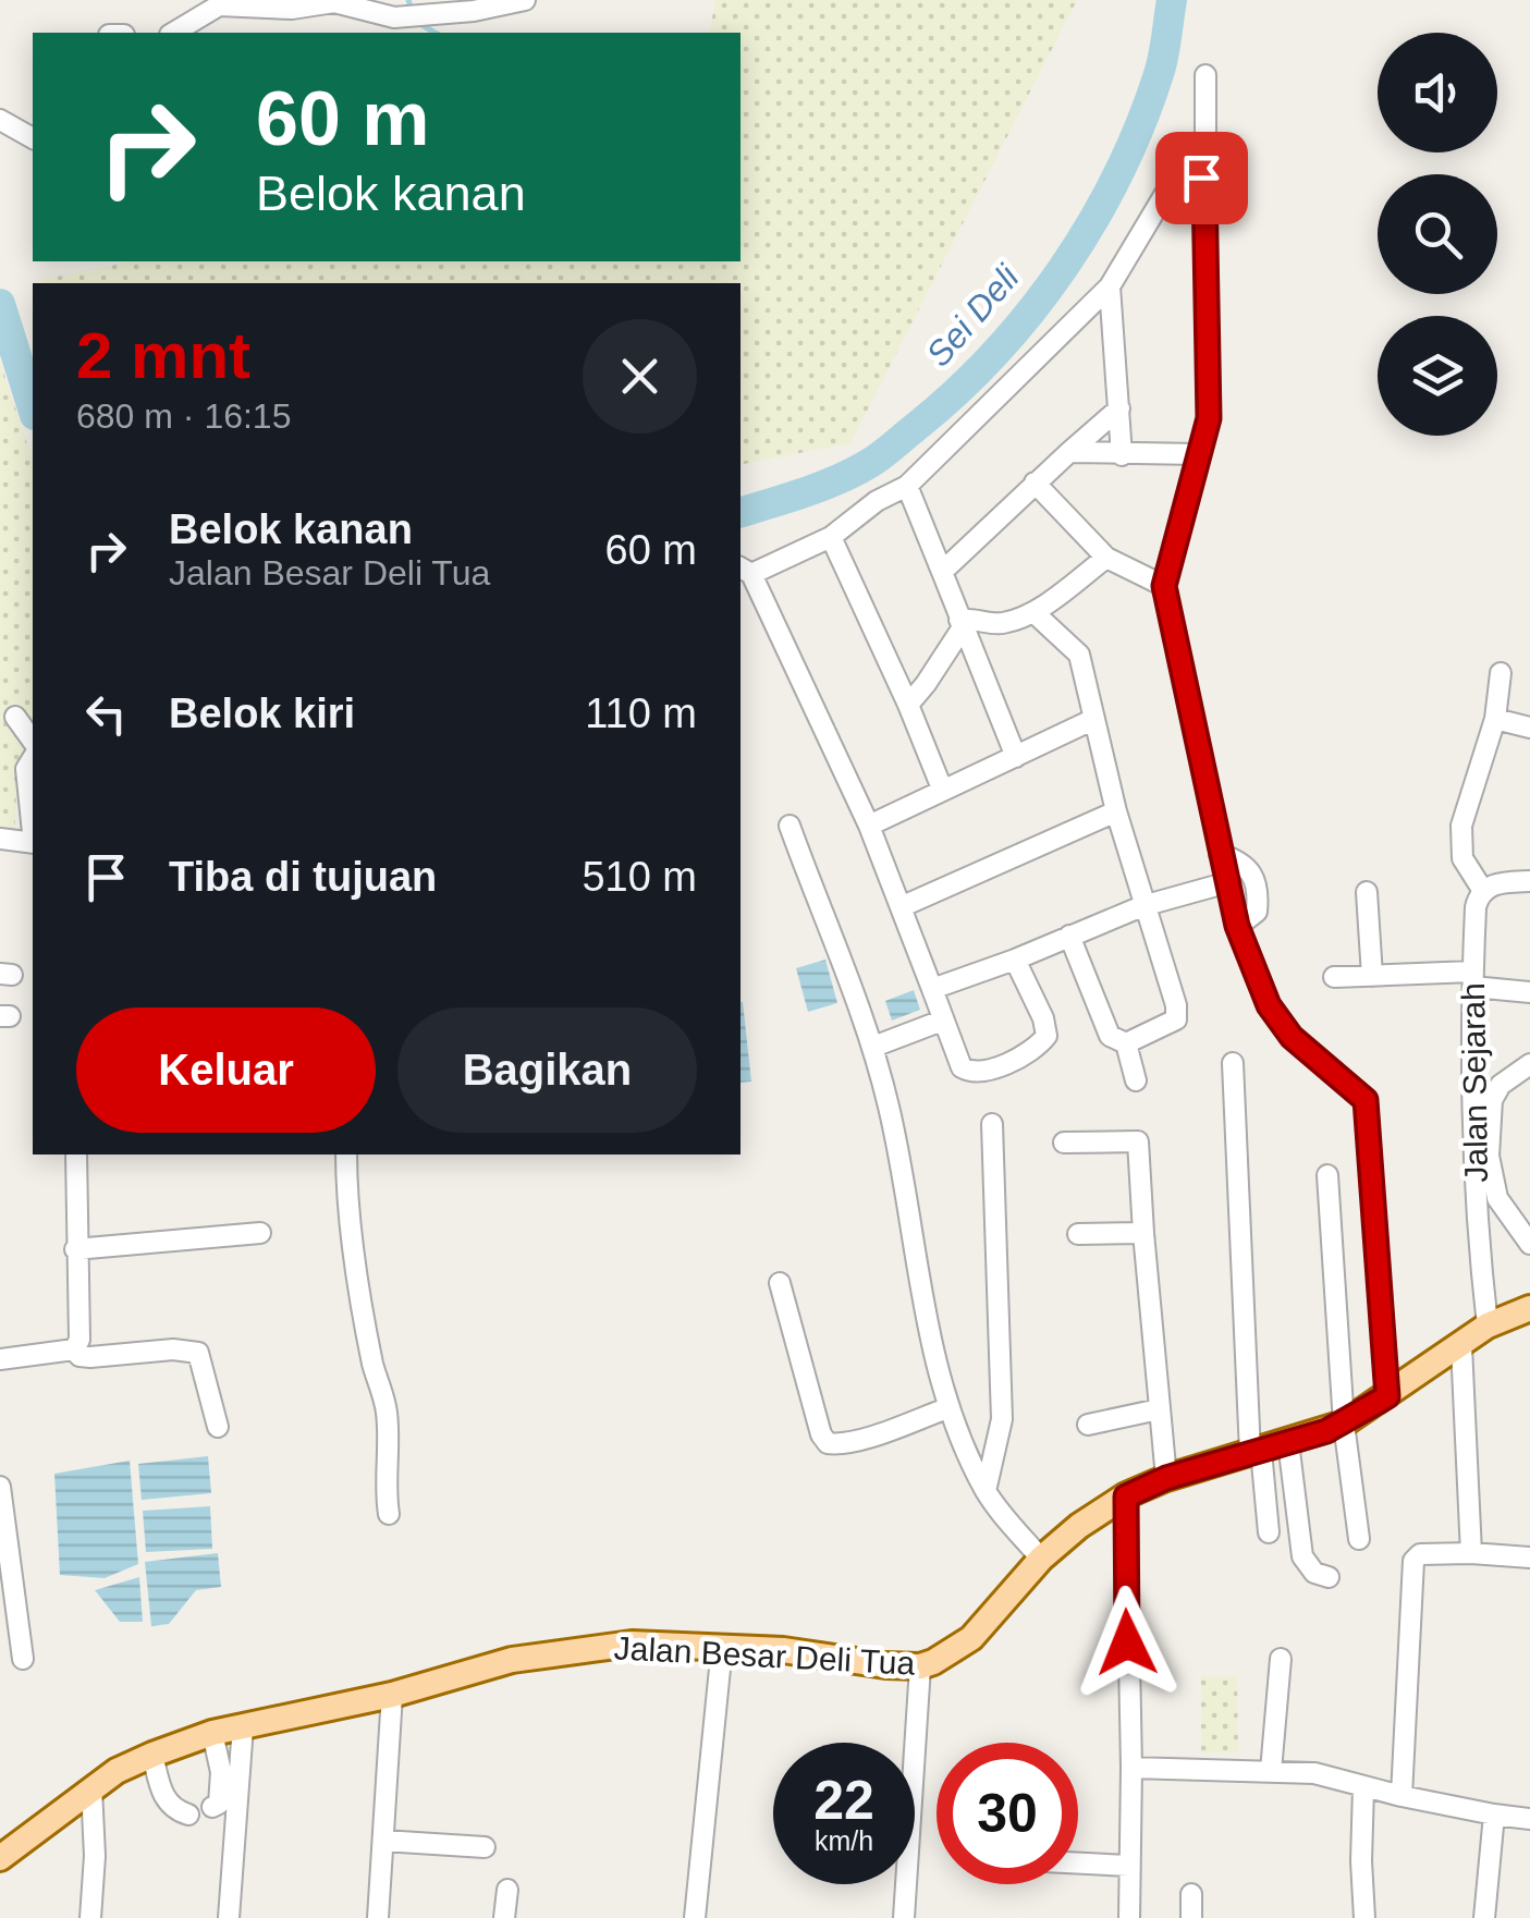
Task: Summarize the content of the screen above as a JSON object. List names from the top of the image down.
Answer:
{
  "streets": {
    "main road": ["Jalan Besar Deli Tua"],
    "street": ["Jalan Sejarah"]
  },
  "crossings": [
    ["Jalan Sejarah", "Jalan Besar Deli Tua"]
  ],
  "water": ["Sei Deli"],
  "page": {
    "turn": ["60 m", "Belok kanan"],
    "heading": ["2 mnt", "680 m · 16:15"],
    "list": [
      {
        "name": "Belok kanan",
        "note": "Jalan Besar Deli Tua",
        "value": "60 m"
      },
      {
        "name": "Belok kiri",
        "value": "110 m"
      },
      {
        "name": "Tiba di tujuan",
        "value": "510 m"
      }
    ],
    "buttons": ["Keluar", "Bagikan"],
    "speed": "22 km/h",
    "limit": "30"
  }
}
